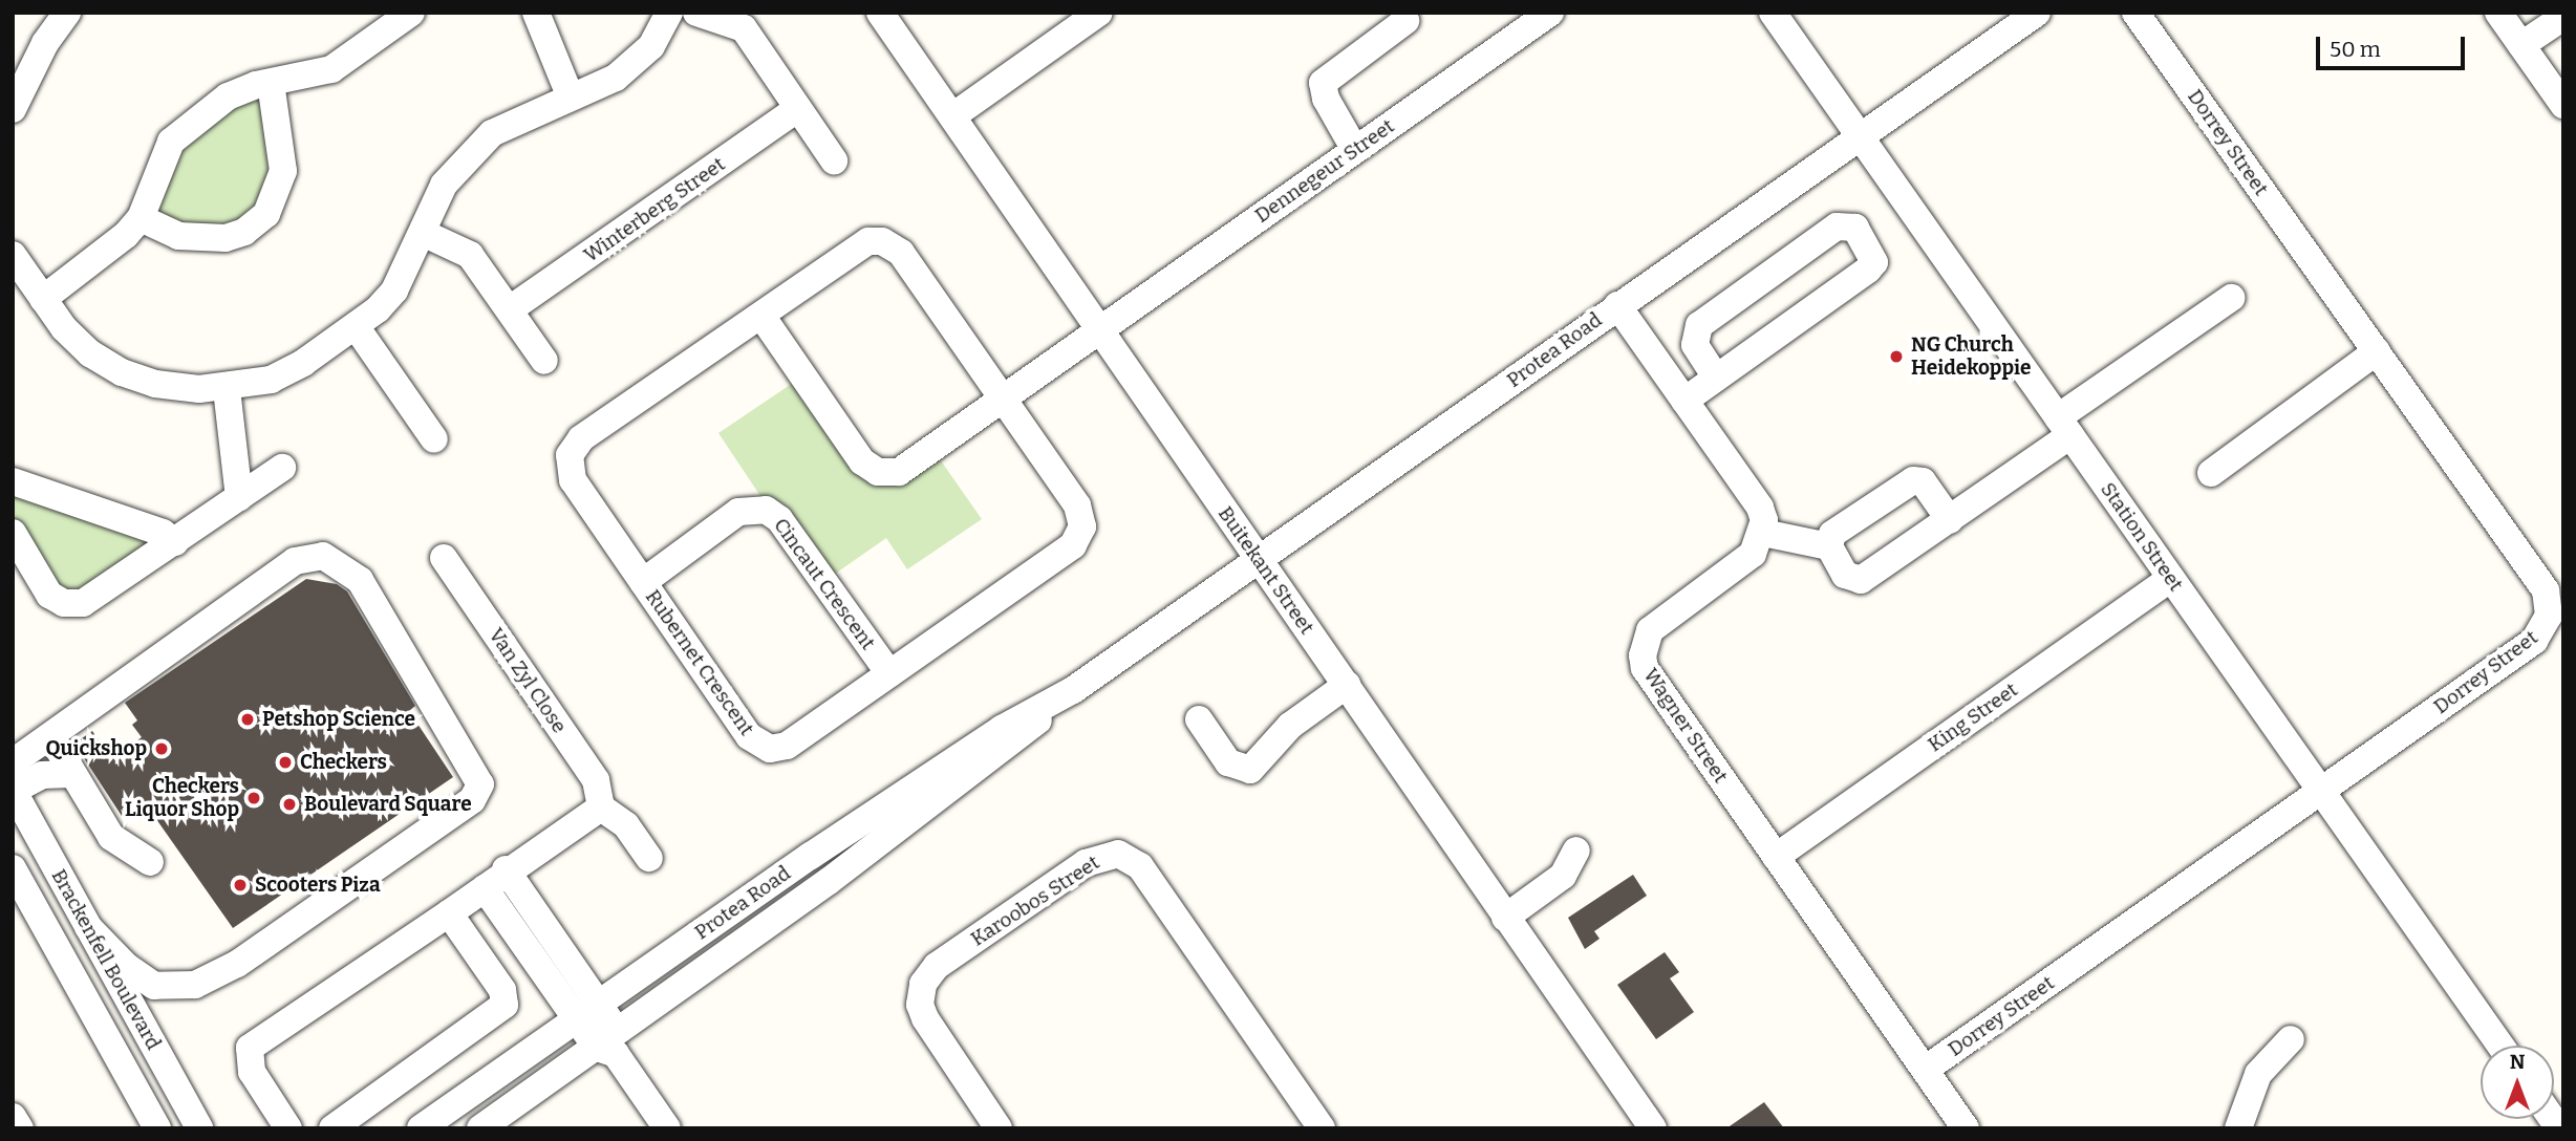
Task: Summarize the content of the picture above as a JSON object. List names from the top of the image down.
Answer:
{
  "streets": {
    "street": [
      "Dorrey Street",
      "Dennegeur Street",
      "Winterberg Street",
      "Protea Road",
      "Station Street",
      "Buitekant Street",
      "Cincaut Crescent",
      "Rubernet Crescent",
      "Van Zyl Close",
      "King Street",
      "Wagner Street",
      "Karoobos Street",
      "Brackenfell Boulevard"
    ]
  },
  "crossings": [
    ["Dorrey Street", "Station Street"],
    ["Dorrey Street", "Wagner Street"],
    ["Dennegeur Street", "Buitekant Street"],
    ["Dennegeur Street", "Rubernet Crescent"],
    ["Protea Road", "Station Street"],
    ["Protea Road", "Buitekant Street"],
    ["Station Street", "King Street"],
    ["Cincaut Crescent", "Rubernet Crescent"],
    ["King Street", "Wagner Street"]
  ],
  "places": [
    "NG Church Heidekoppie",
    "Petshop Science",
    "Quickshop",
    "Checkers",
    "Checkers Liquor Shop",
    "Boulevard Square",
    "Scooters Piza"
  ],
  "scale_bar": "50 m",
  "north": "top"
}
